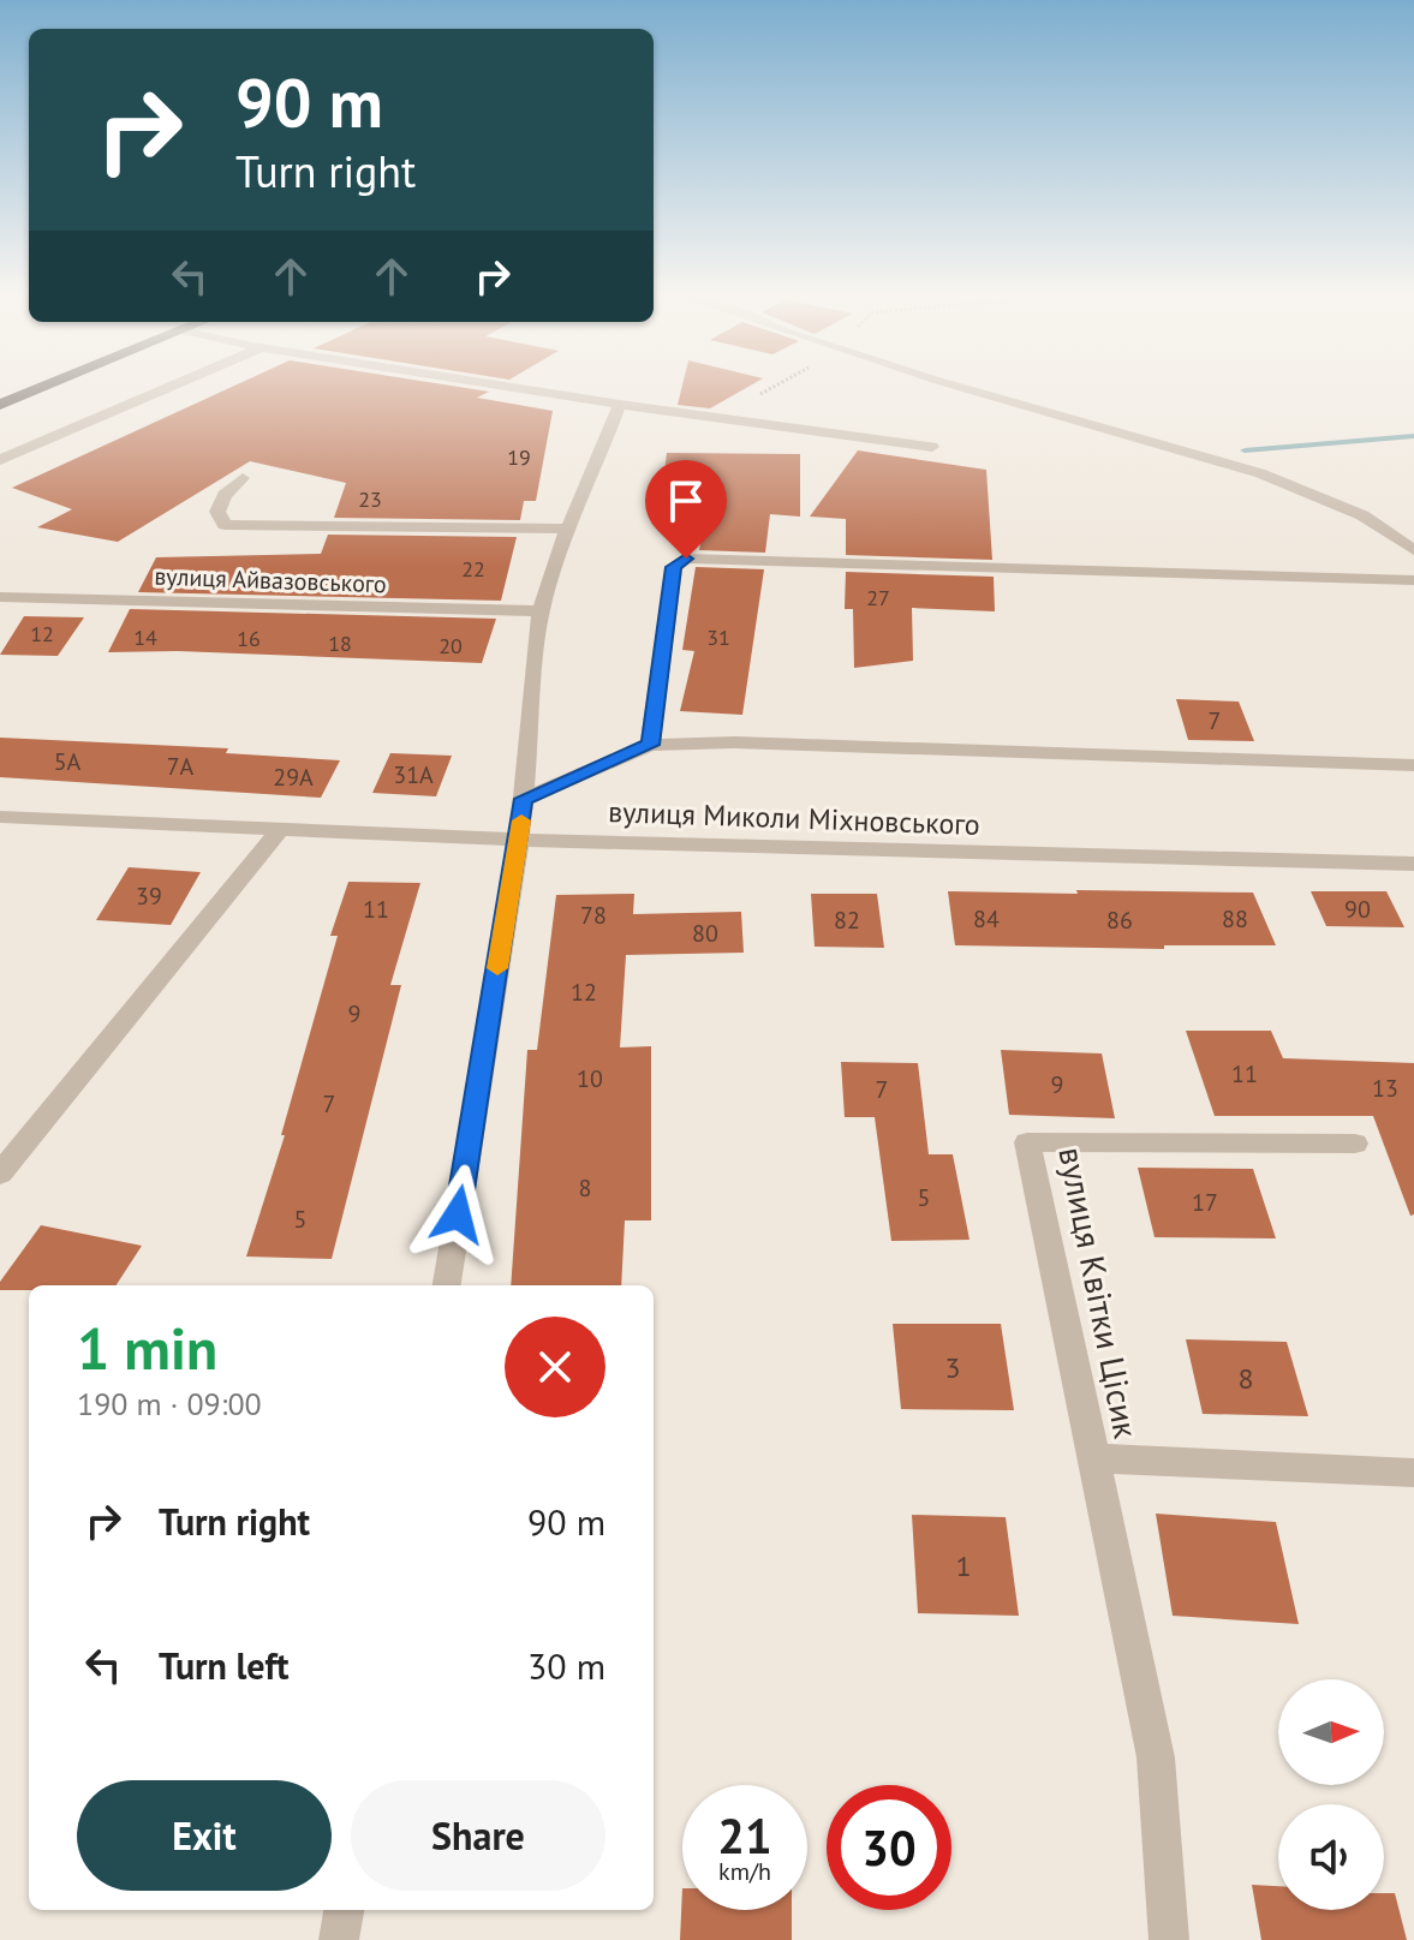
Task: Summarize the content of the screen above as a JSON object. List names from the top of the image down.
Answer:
{
  "streets": {
    "street": ["вулиця Айвазовського", "вулиця Миколи Міхновського", "вулиця Квітки Цісик"]
  },
  "house_numbers": [
    "19",
    "23",
    "22",
    "27",
    "12",
    "14",
    "31",
    "16",
    "18",
    "20",
    "7",
    "5А",
    "7А",
    "31А",
    "29А",
    "39",
    "11",
    "90",
    "78",
    "84",
    "88",
    "82",
    "86",
    "80",
    "12",
    "9",
    "11",
    "10",
    "9",
    "13",
    "7",
    "7",
    "8",
    "5",
    "17",
    "5",
    "3",
    "8",
    "1"
  ],
  "north": "right",
  "page": {
    "turn": ["90 m", "Turn right"],
    "heading": ["1 min", "190 m · 09:00"],
    "list": [
      {
        "name": "Turn right",
        "value": "90 m"
      },
      {
        "name": "Turn left",
        "value": "30 m"
      }
    ],
    "buttons": ["Exit", "Share"],
    "speed": "21 km/h",
    "limit": "30"
  }
}
